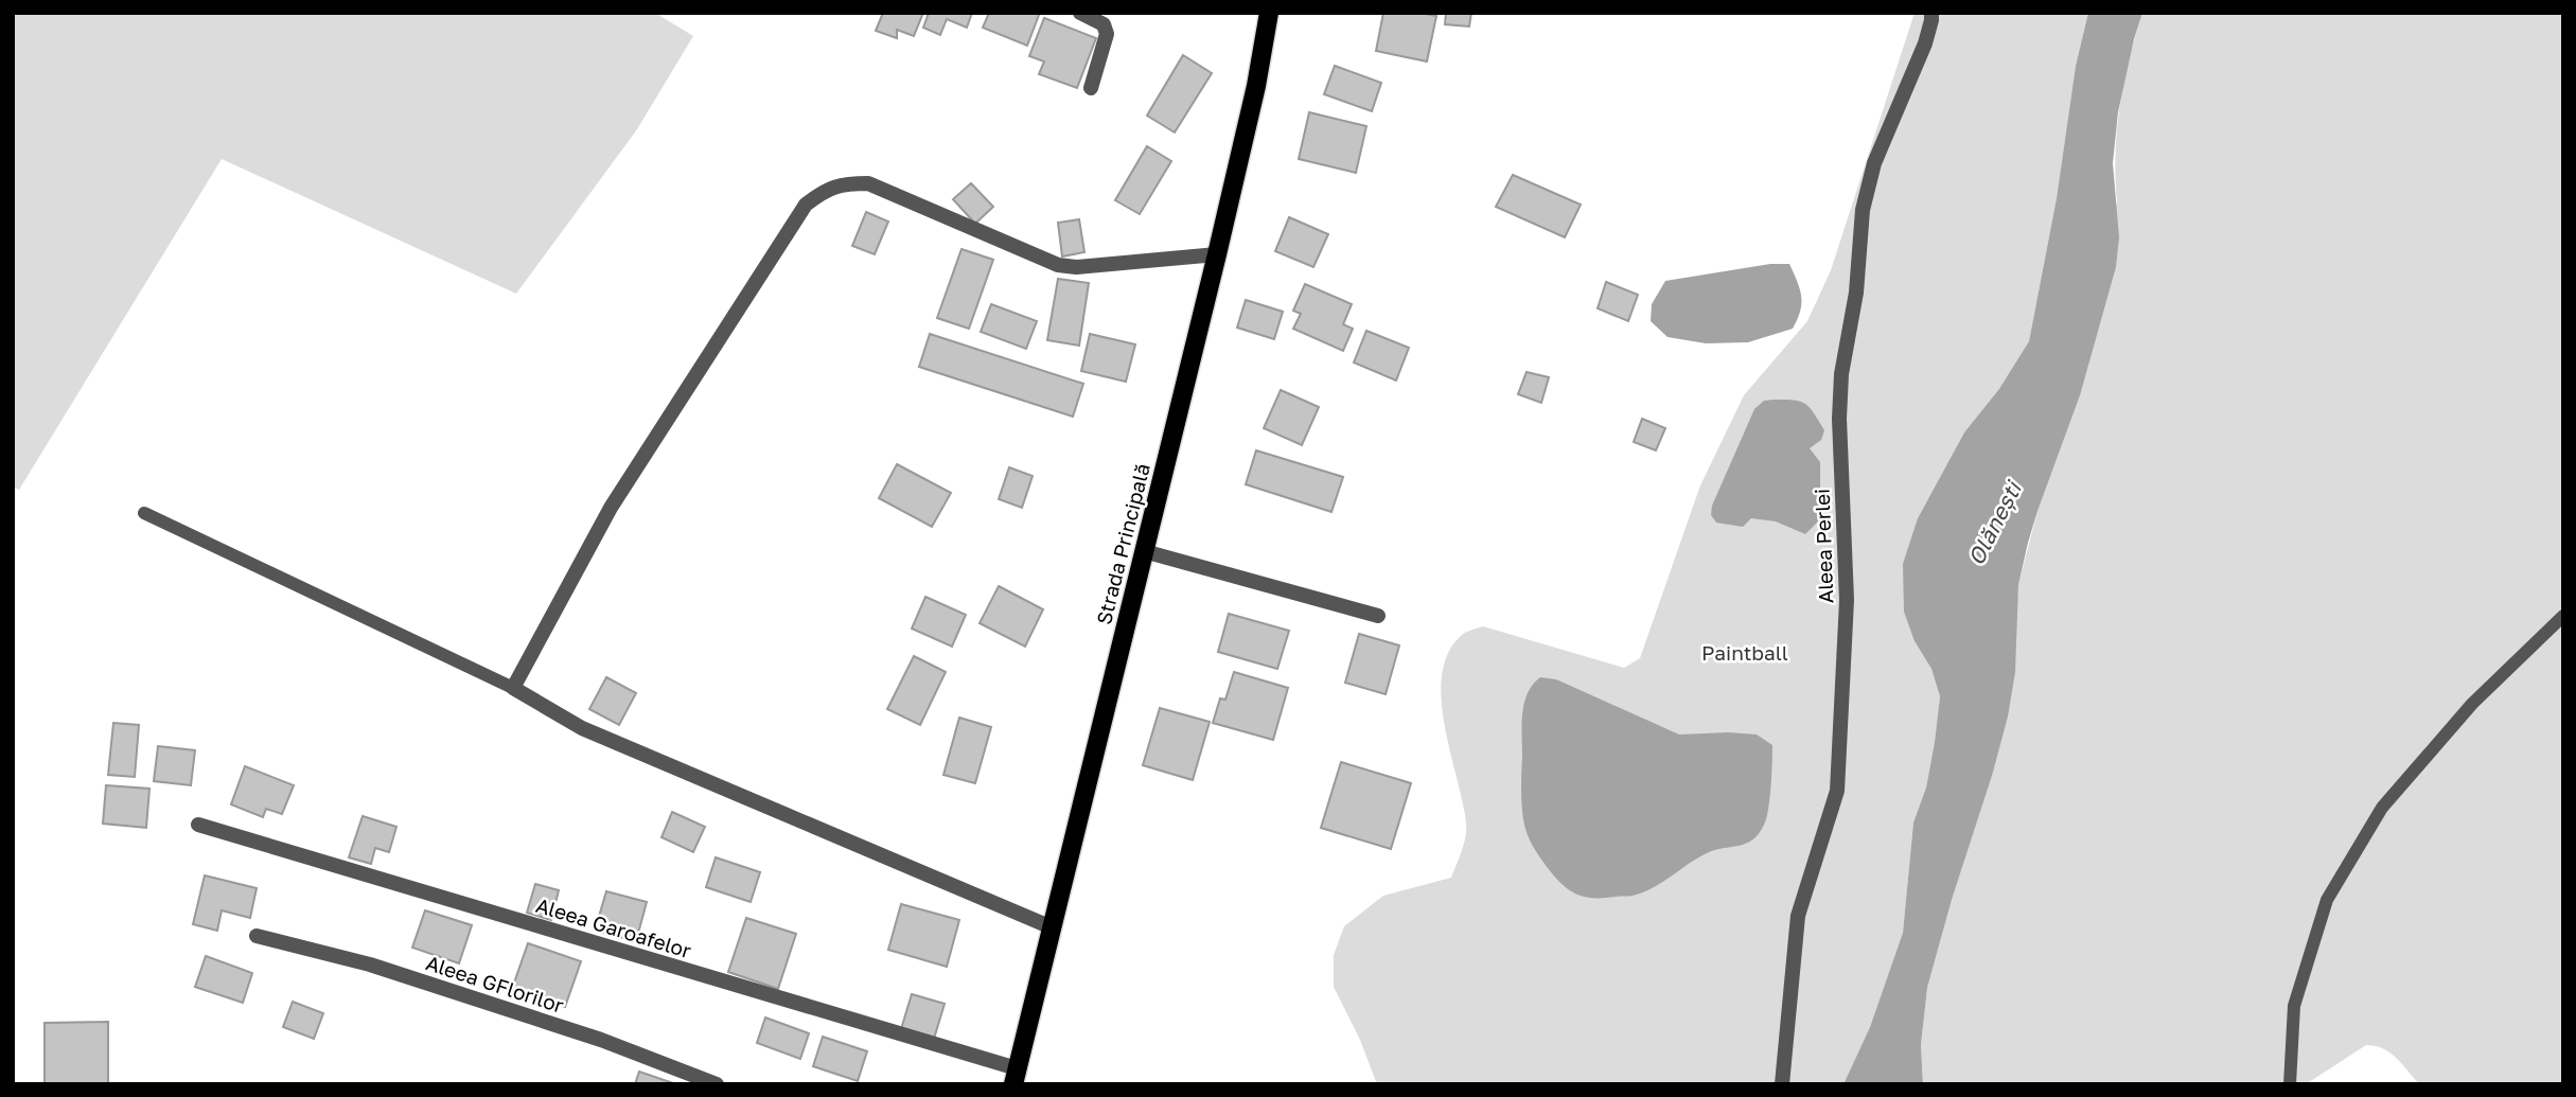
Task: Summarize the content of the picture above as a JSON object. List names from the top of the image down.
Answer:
{
  "streets": {
    "main road": ["Strada Principală"],
    "street": ["Aleea Perlei", "Aleea Garoafelor", "Aleea GFlorilor"]
  },
  "crossings": [
    ["Strada Principală", "Aleea Garoafelor"]
  ],
  "water": ["Olănești"],
  "parks": ["Paintball"]
}
